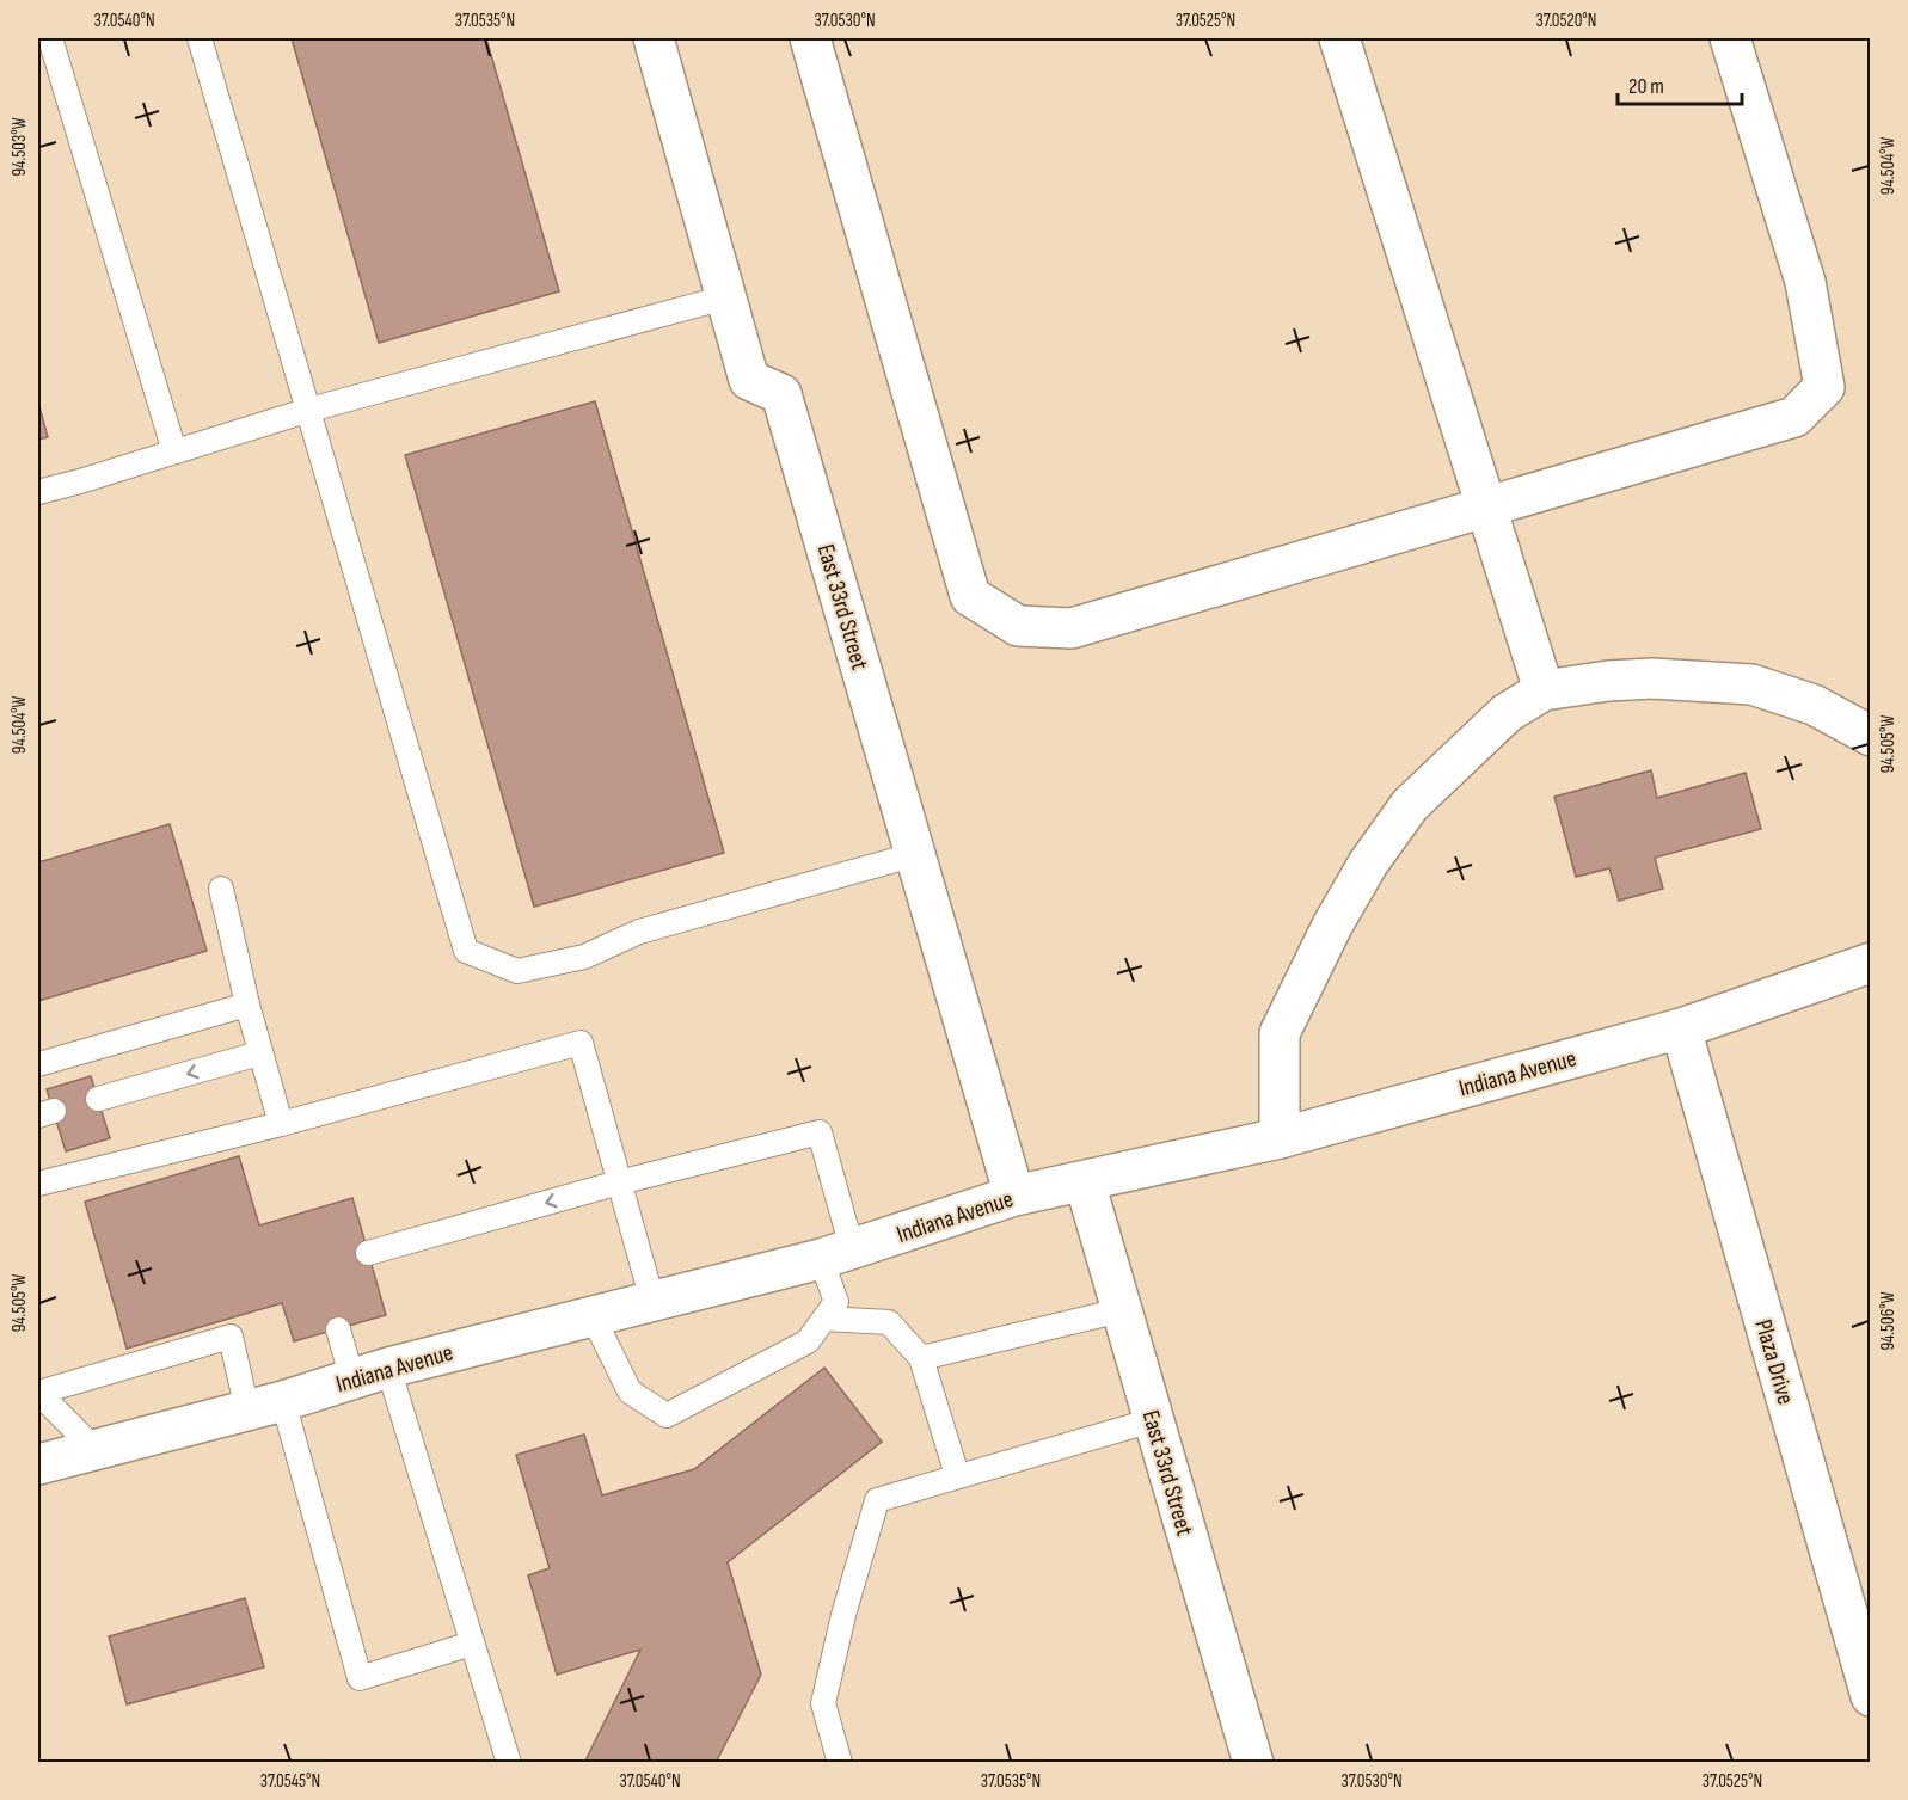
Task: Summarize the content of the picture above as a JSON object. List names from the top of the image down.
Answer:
{
  "streets": {
    "street": ["East 33rd Street", "Indiana Avenue", "Plaza Drive"]
  },
  "crossings": [
    ["East 33rd Street", "Indiana Avenue"],
    ["Indiana Avenue", "Plaza Drive"]
  ],
  "scale_bar": "20 m",
  "coordinates": [
    "37.0540°N",
    "37.0535°N",
    "37.0530°N",
    "37.0525°N",
    "37.0520°N",
    "94.503°W",
    "94.504°W",
    "94.505°W",
    "94.506°W",
    "37.0545°N"
  ]
}
